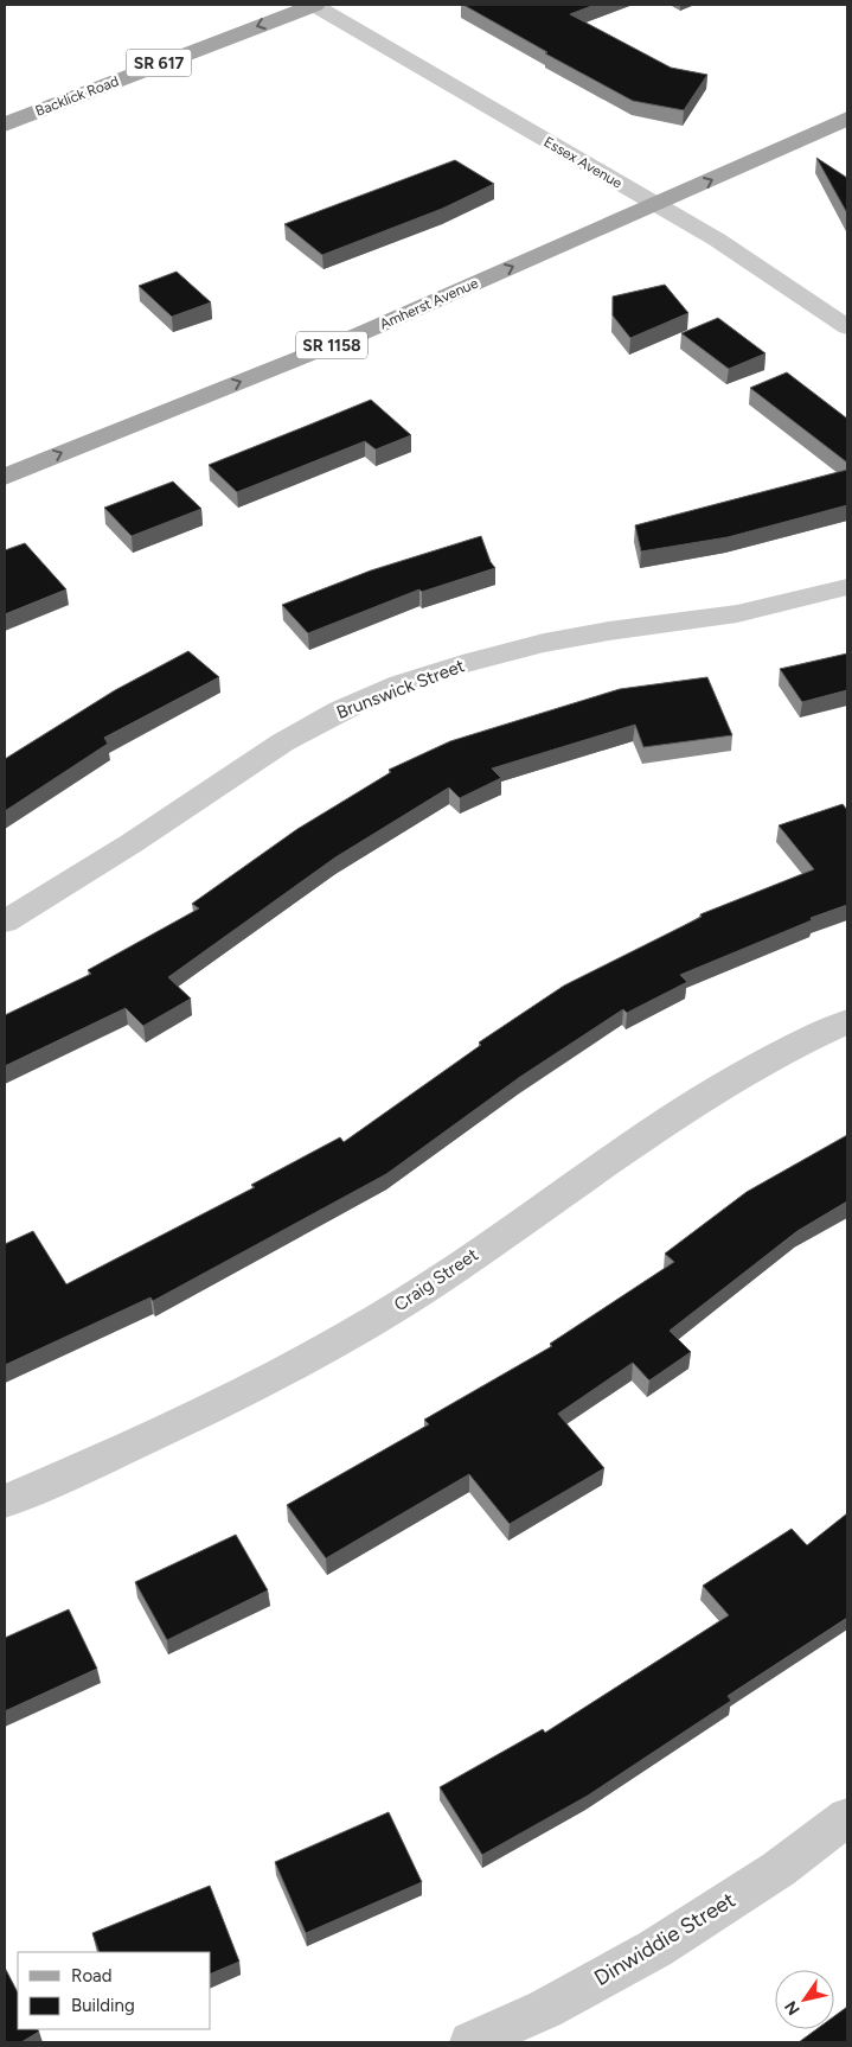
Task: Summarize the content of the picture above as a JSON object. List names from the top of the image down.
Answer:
{
  "streets": {
    "main road": [
      "SR 617",
      "Backlick Road",
      "Amherst Avenue",
      "SR 1158"
    ],
    "street": [
      "Essex Avenue",
      "Brunswick Street",
      "Craig Street",
      "Dinwiddie Street"
    ]
  },
  "crossings": [
    ["Backlick Road", "Essex Avenue"],
    ["Essex Avenue", "Amherst Avenue"]
  ],
  "one_way": ["Backlick Road", "Amherst Avenue"],
  "legend": ["Road", "Building"],
  "north": "bottom left"
}
